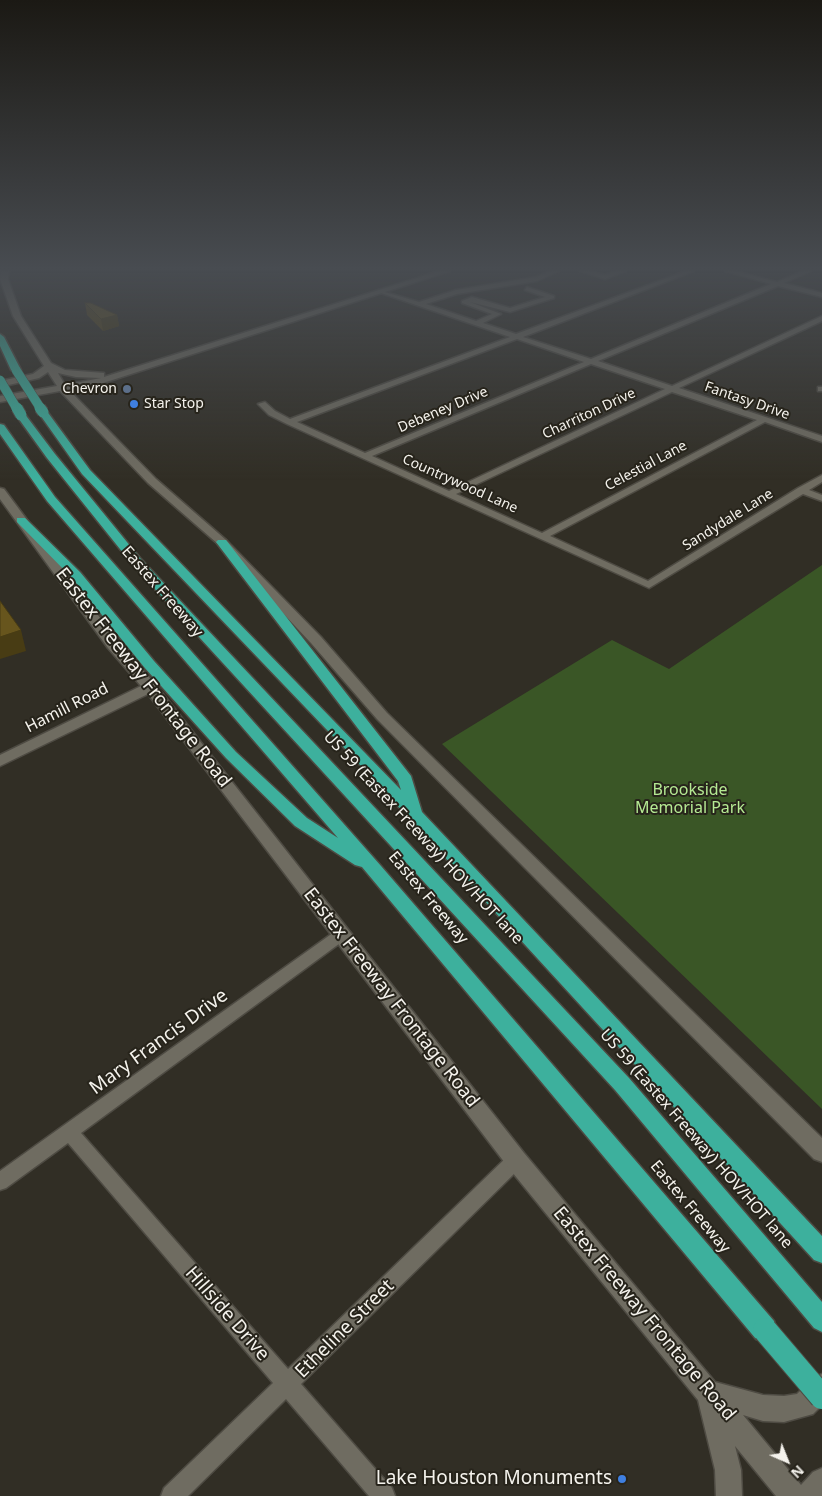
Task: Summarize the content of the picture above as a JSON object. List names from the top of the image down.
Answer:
{
  "streets": {
    "highway": ["Eastex Freeway", "US 59 (Eastex Freeway) HOV/HOT lane"],
    "main road": ["Eastex Freeway Frontage Road", "Hamill Road"],
    "street": [
      "Fantasy Drive",
      "Debeney Drive",
      "Charriton Drive",
      "Celestial Lane",
      "Countrywood Lane",
      "Sandydale Lane",
      "Mary Francis Drive",
      "Hillside Drive",
      "Etheline Street"
    ]
  },
  "crossings": [
    ["Fantasy Drive", "Debeney Drive"],
    ["Fantasy Drive", "Charriton Drive"],
    ["Fantasy Drive", "Celestial Lane"],
    ["Debeney Drive", "Countrywood Lane"],
    ["Charriton Drive", "Countrywood Lane"],
    ["Celestial Lane", "Countrywood Lane"],
    ["Countrywood Lane", "Sandydale Lane"],
    ["Eastex Freeway Frontage Road", "Hamill Road"],
    ["Eastex Freeway Frontage Road", "Mary Francis Drive"],
    ["Eastex Freeway Frontage Road", "Etheline Street"],
    ["Mary Francis Drive", "Hillside Drive"],
    ["Hillside Drive", "Etheline Street"]
  ],
  "parks": ["Brookside Memorial Park"],
  "places": ["Chevron", "Star Stop", "Lake Houston Monuments"],
  "north": "bottom right"
}
